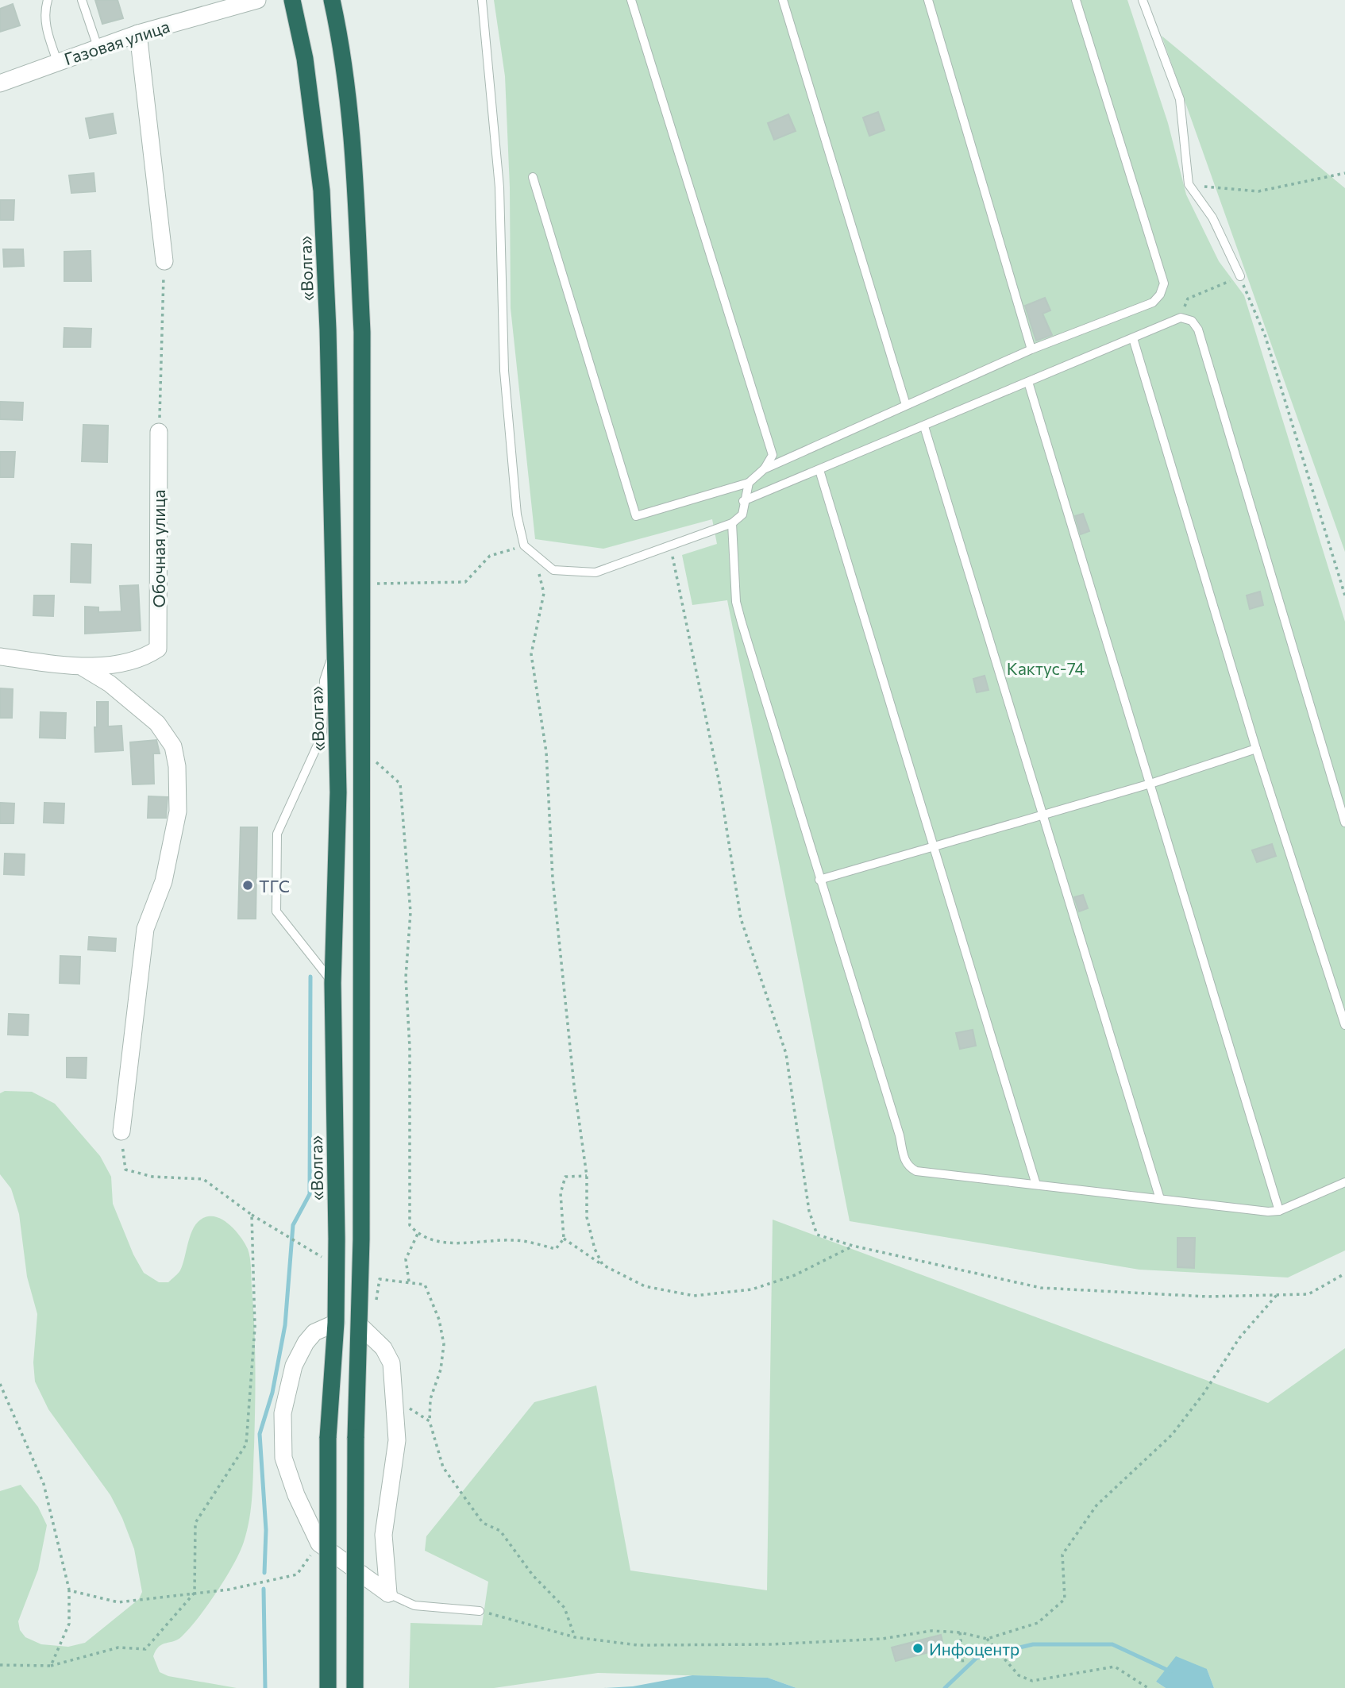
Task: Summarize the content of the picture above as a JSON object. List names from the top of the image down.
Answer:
{
  "streets": {
    "highway": ["«Волга»"],
    "street": ["Газовая улица", "Обочная улица"]
  },
  "parks": ["Кактус-74"],
  "places": ["ТГС", "Инфоцентр"]
}
